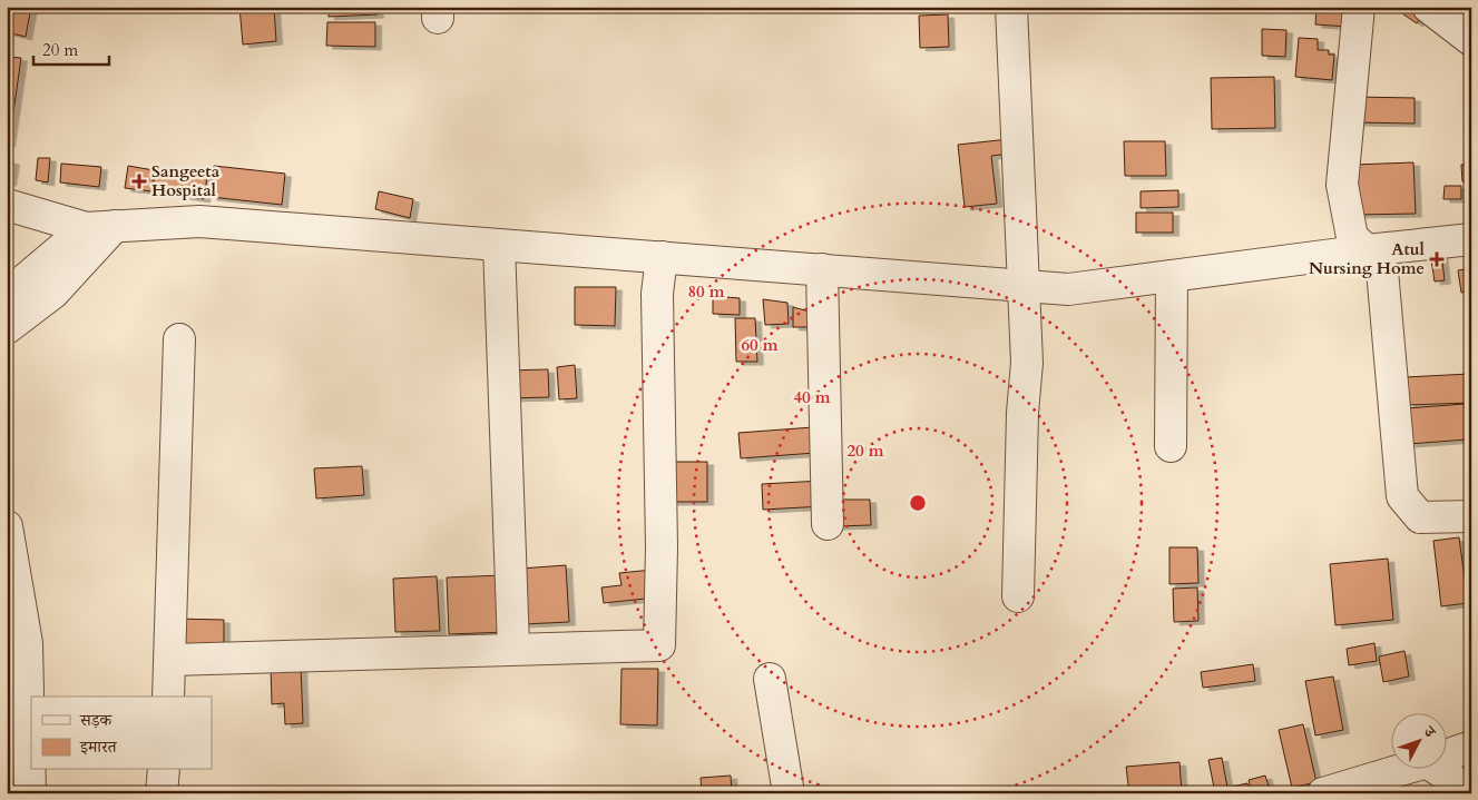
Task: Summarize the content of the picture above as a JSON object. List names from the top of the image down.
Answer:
{
  "places": {
    "health": ["Sangeeta Hospital", "Atul Nursing Home"]
  },
  "legend": ["सड़क", "इमारत"],
  "scale_bar": "20 m",
  "north": "top right",
  "rings": [
    "80 m",
    "60 m",
    "40 m",
    "20 m"
  ]
}
